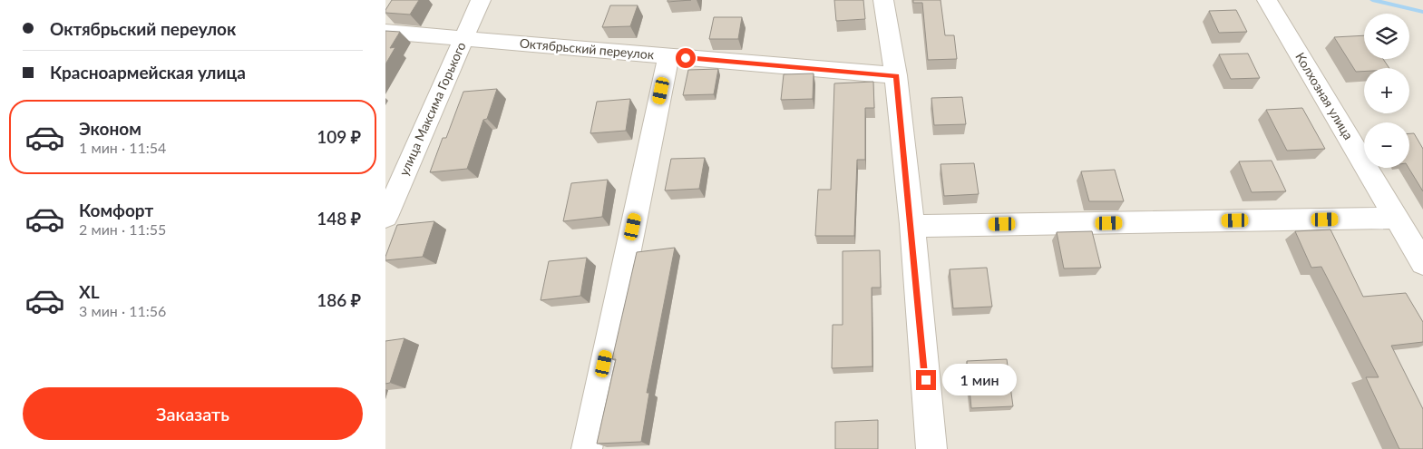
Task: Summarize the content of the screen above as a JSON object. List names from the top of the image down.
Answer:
{
  "streets": {
    "street": ["Октябрьский переулок", "Колхозная улица", "улица Максима Горького"]
  },
  "crossings": [
    ["Октябрьский переулок", "улица Максима Горького"]
  ],
  "page": {
    "banner": ["Октябрьский переулок", "Красноармейская улица"],
    "map_buttons": ["+", "−"],
    "list": [
      {
        "name": "Эконом",
        "note": "1 мин · 11:54",
        "value": "109 ₽"
      },
      {
        "name": "Комфорт",
        "note": "2 мин · 11:55",
        "value": "148 ₽"
      },
      {
        "name": "XL",
        "note": "3 мин · 11:56",
        "value": "186 ₽"
      }
    ],
    "bubble": "1 мин",
    "buttons": "Заказать"
  }
}
